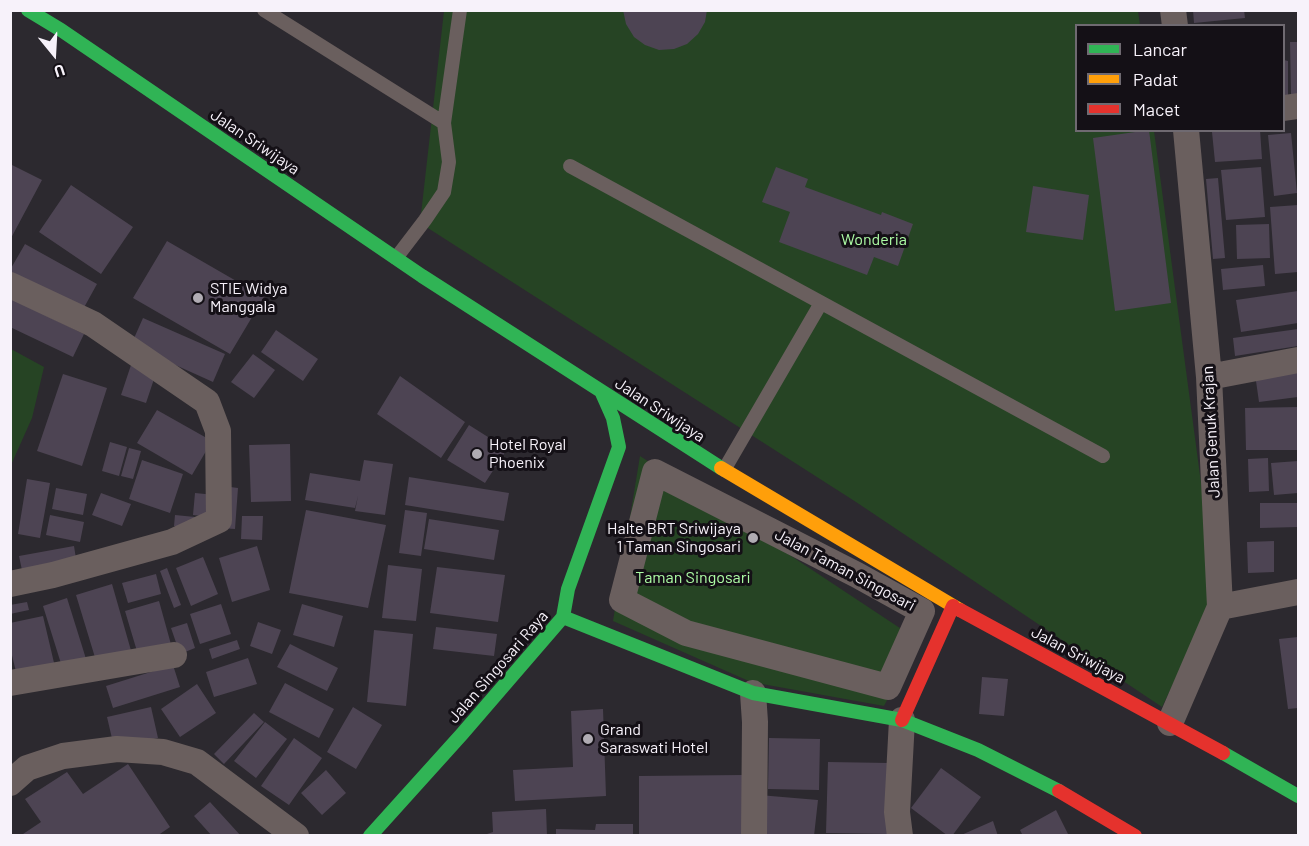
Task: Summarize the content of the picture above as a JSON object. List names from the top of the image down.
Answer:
{
  "streets": {
    "main road": ["Jalan Sriwijaya", "Jalan Singosari Raya"],
    "street": ["Jalan Genuk Krajan", "Jalan Taman Singosari"]
  },
  "crossings": [
    ["Jalan Sriwijaya", "Jalan Genuk Krajan"]
  ],
  "parks": ["Wonderia", "Taman Singosari"],
  "places": [
    "STIE Widya Manggala",
    "Hotel Royal Phoenix",
    "Halte BRT Sriwijaya 1 Taman Singosari",
    "Grand Saraswati Hotel"
  ],
  "legend": ["Lancar", "Padat", "Macet"],
  "north": "bottom"
}
